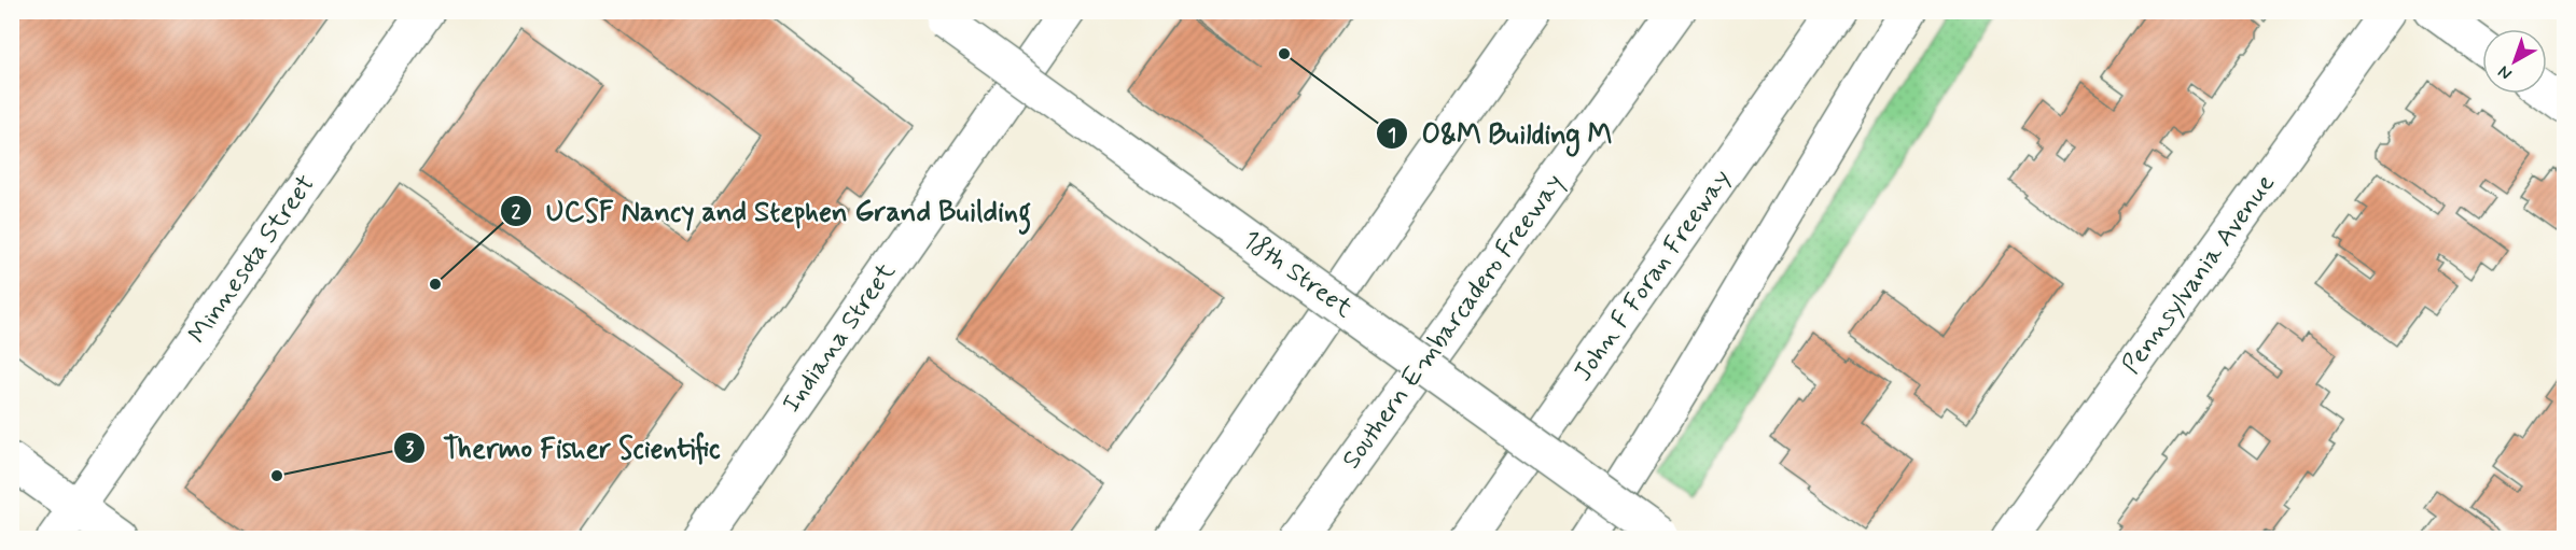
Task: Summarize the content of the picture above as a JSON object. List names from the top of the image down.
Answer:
{
  "streets": {
    "main road": [
      "Minnesota Street",
      "18th Street",
      "Pennsylvania Avenue",
      "John F Foran Freeway",
      "Southern Embarcadero Freeway",
      "Indiana Street"
    ]
  },
  "places": ["O&M Building M", "UCSF Nancy and Stephen Grand Building", "Thermo Fisher Scientific"],
  "north": "bottom left"
}
